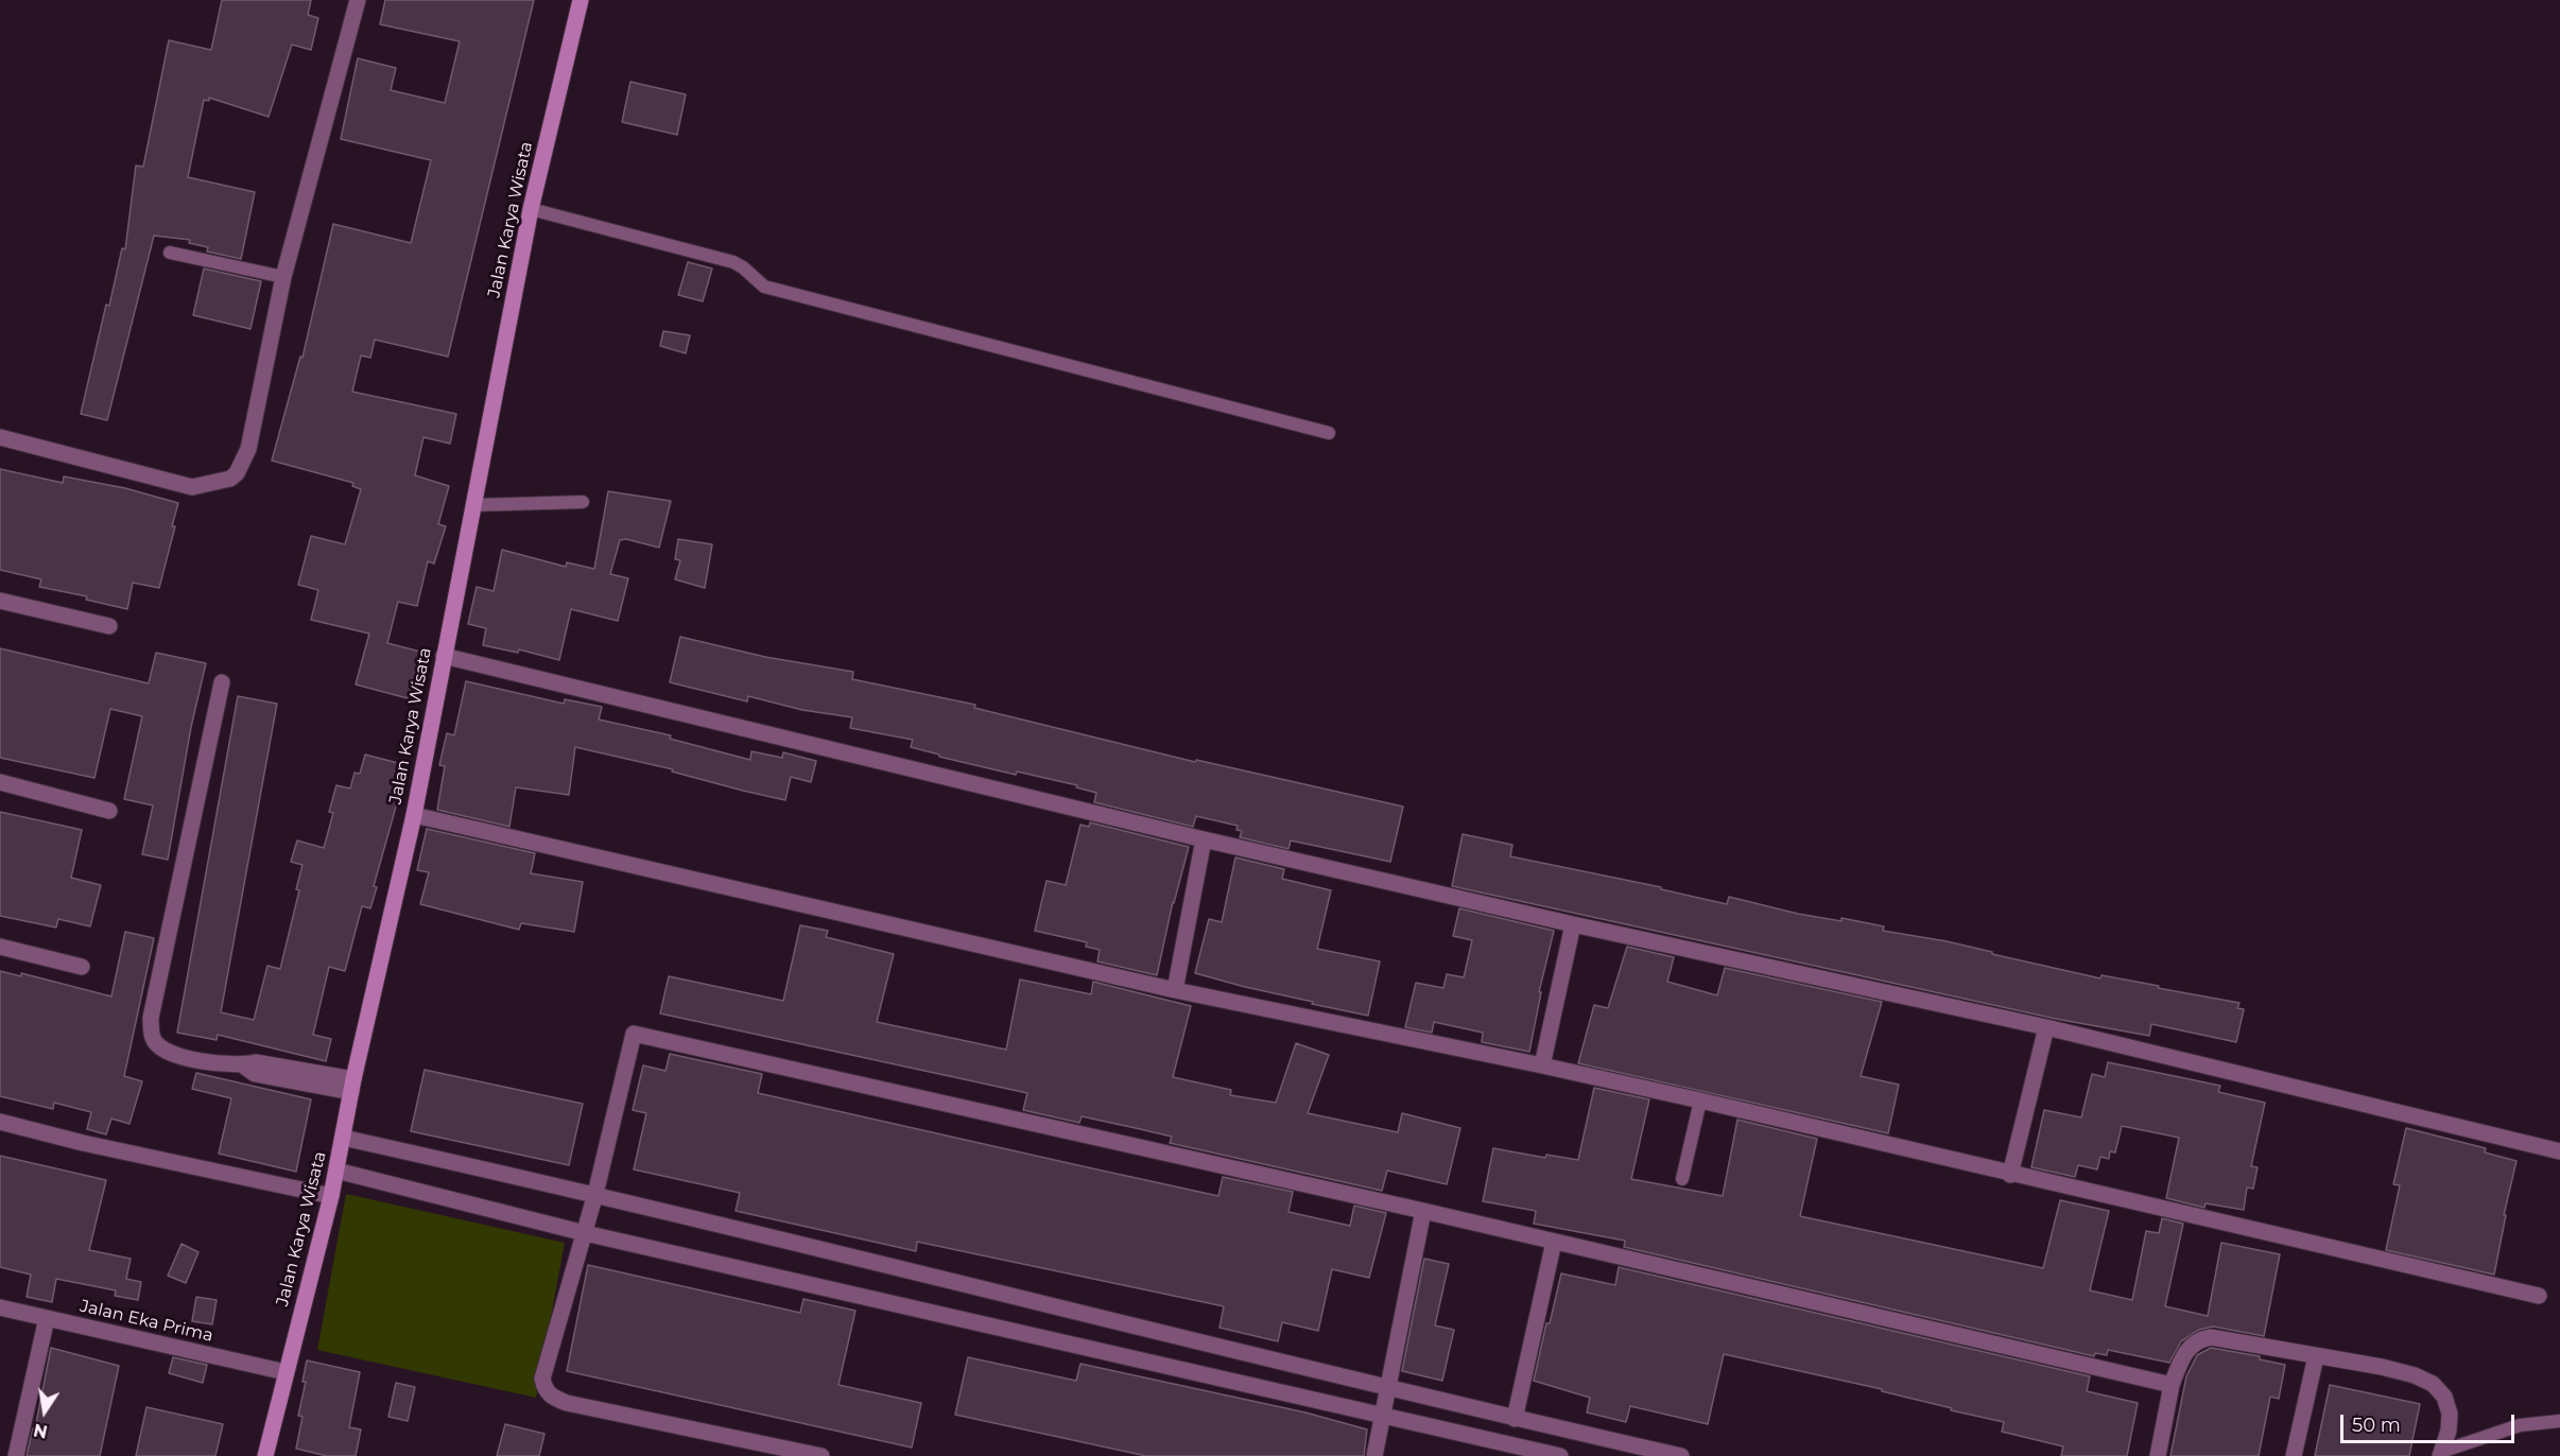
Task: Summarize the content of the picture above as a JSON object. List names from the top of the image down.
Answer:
{
  "streets": {
    "street": ["Jalan Karya Wisata", "Jalan Eka Prima"]
  },
  "crossings": [
    ["Jalan Karya Wisata", "Jalan Eka Prima"]
  ],
  "scale_bar": "50 m",
  "north": "bottom"
}
